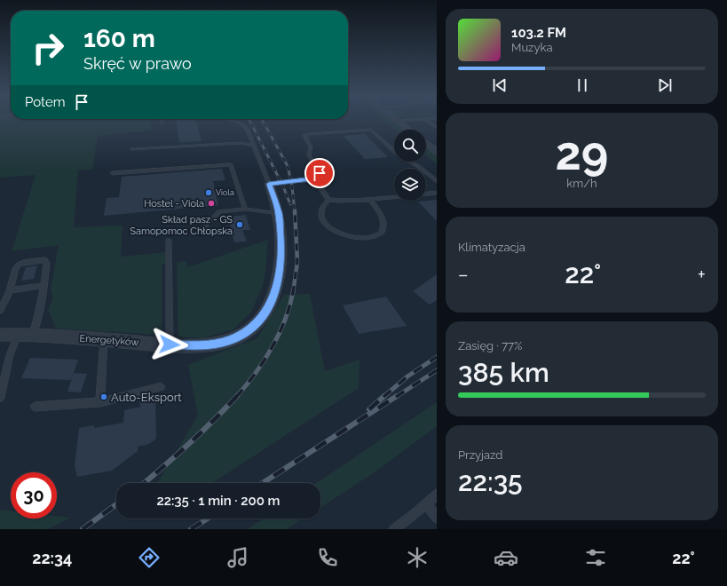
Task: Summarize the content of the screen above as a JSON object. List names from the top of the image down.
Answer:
{
  "streets": {
    "street": ["Energetyków"]
  },
  "places": [
    "Viola",
    "Hostel - Viola",
    "Skład pasz - GS Samopomoc Chłopska",
    "Auto-Eksport"
  ],
  "page": {
    "turn": ["160 m", "Skręć w prawo"],
    "song": ["103.2 FM", "Muzyka"],
    "then": "Potem",
    "tile": [
      ["29", "km/h"],
      "Klimatyzacja",
      ["Zasięg · 77%", "385 km"],
      ["Przyjazd", "22:35"]
    ],
    "heat": ["−", "22°", "+"],
    "limit": "30",
    "trip": "22:35 · 1 min · 200 m",
    "tabs": ["22:34", "22°"]
  }
}
